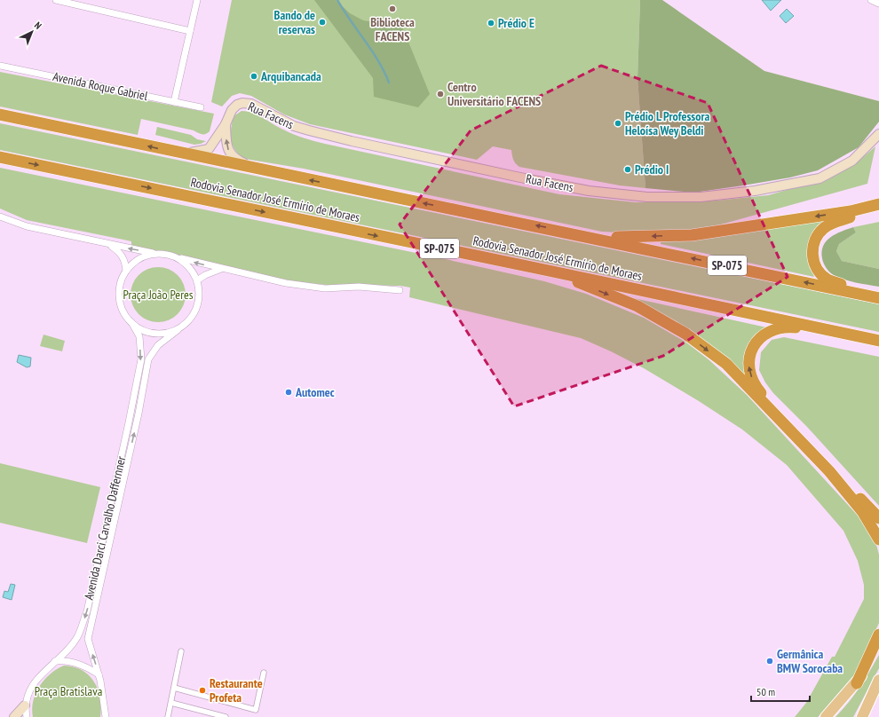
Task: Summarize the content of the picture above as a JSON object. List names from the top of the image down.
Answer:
{
  "streets": {
    "highway": ["Rodovia Senador José Ermírio de Moraes", "SP-075"],
    "main road": ["Rua Facens"],
    "street": ["Avenida Roque Gabriel", "Avenida Darci Carvalho Daffernner"]
  },
  "crossings": [
    ["Rua Facens", "Rodovia Senador José Ermírio de Moraes"]
  ],
  "parks": ["Praça João Peres", "Praça Bratislava"],
  "places": [
    "Biblioteca FACENS",
    "Bando de reservas",
    "Prédio E",
    "Arquibancada",
    "Centro Universitário FACENS",
    "Prédio L Professora Heloísa Wey Beldi",
    "Prédio I",
    "Automec",
    "Germânica BMW Sorocaba",
    "Restaurante Profeta"
  ],
  "scale_bar": "50 m",
  "north": "top right"
}
